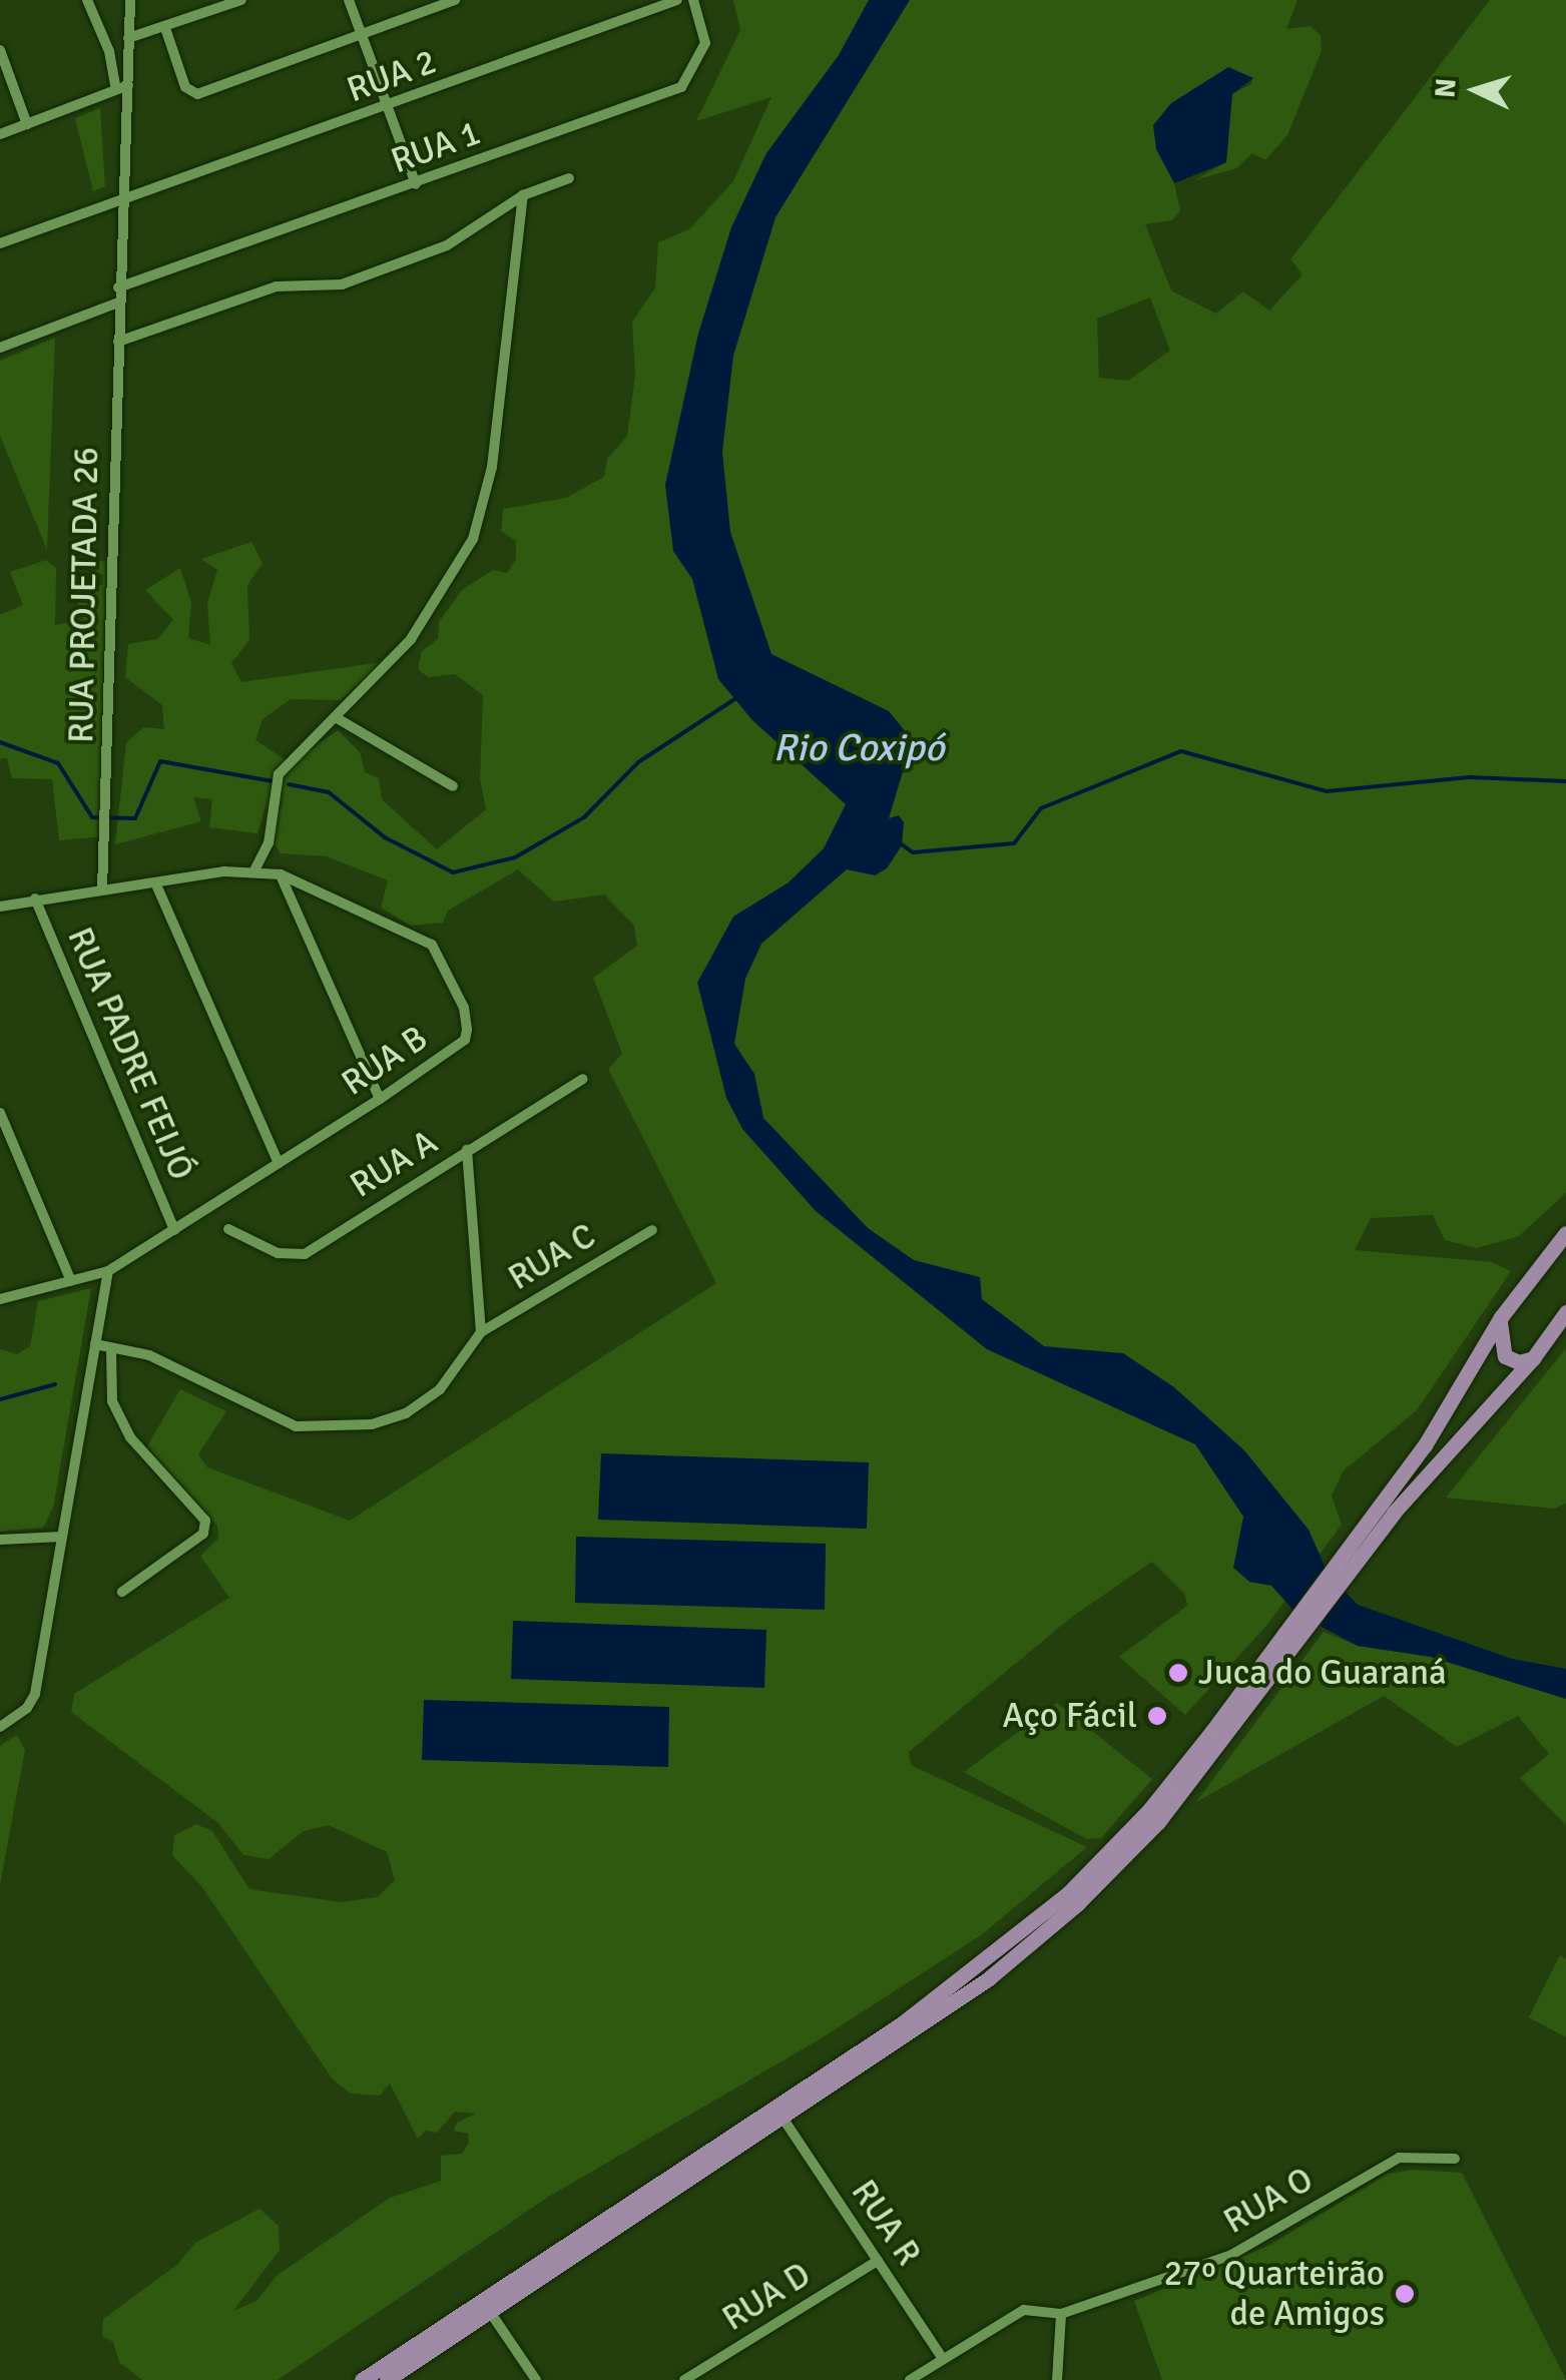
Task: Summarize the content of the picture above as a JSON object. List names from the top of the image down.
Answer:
{
  "streets": {
    "street": [
      "RUA 2",
      "RUA 1",
      "RUA PROJETADA 26",
      "RUA PADRE FEIJÓ",
      "RUA B",
      "RUA A",
      "RUA C",
      "RUA O",
      "RUA R",
      "RUA D"
    ]
  },
  "crossings": [
    ["RUA 2", "RUA PROJETADA 26"],
    ["RUA 1", "RUA PROJETADA 26"],
    ["RUA PADRE FEIJÓ", "RUA B"],
    ["RUA O", "RUA R"],
    ["RUA R", "RUA D"]
  ],
  "water": ["Rio Coxipó"],
  "places": ["Juca do Guaraná", "Aço Fácil", "27º Quarteirão de Amigos"],
  "north": "left"
}
